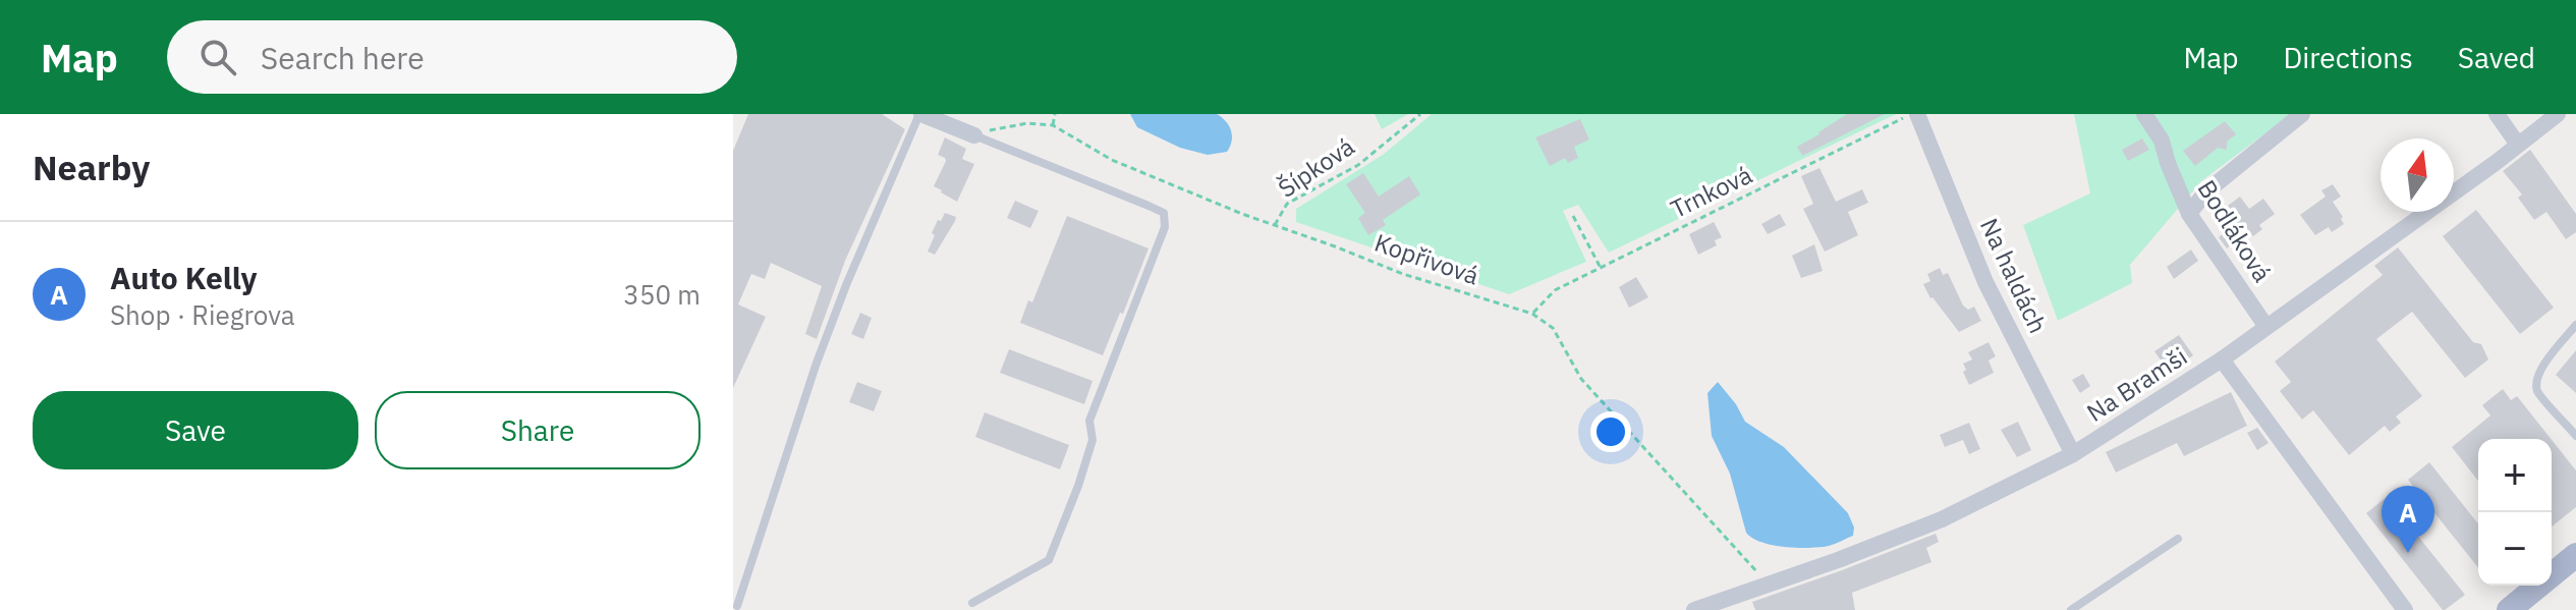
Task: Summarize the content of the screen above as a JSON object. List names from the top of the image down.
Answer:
{
  "streets": {
    "street": ["Bodláková", "Na haldách", "Na Bramši"],
    "path": ["Šípková", "Trnková", "Kopřivová"]
  },
  "crossings": [
    ["Šípková", "Kopřivová"],
    ["Trnková", "Kopřivová"],
    ["Trnková", "Na haldách"],
    ["Bodláková", "Na Bramši"],
    ["Kopřivová", "Na Bramši"],
    ["Na haldách", "Na Bramši"]
  ],
  "north": "top",
  "page": {
    "header": "Map",
    "search": "Search here",
    "nav": ["Map", "Directions", "Saved"],
    "heading": "Nearby",
    "list": [
      {
        "mark": "A",
        "name": "Auto Kelly",
        "note": "Shop · Riegrova",
        "value": "350 m"
      }
    ],
    "buttons": ["Save", "Share"],
    "map_buttons": ["+", "−"],
    "pins": "A"
  }
}
